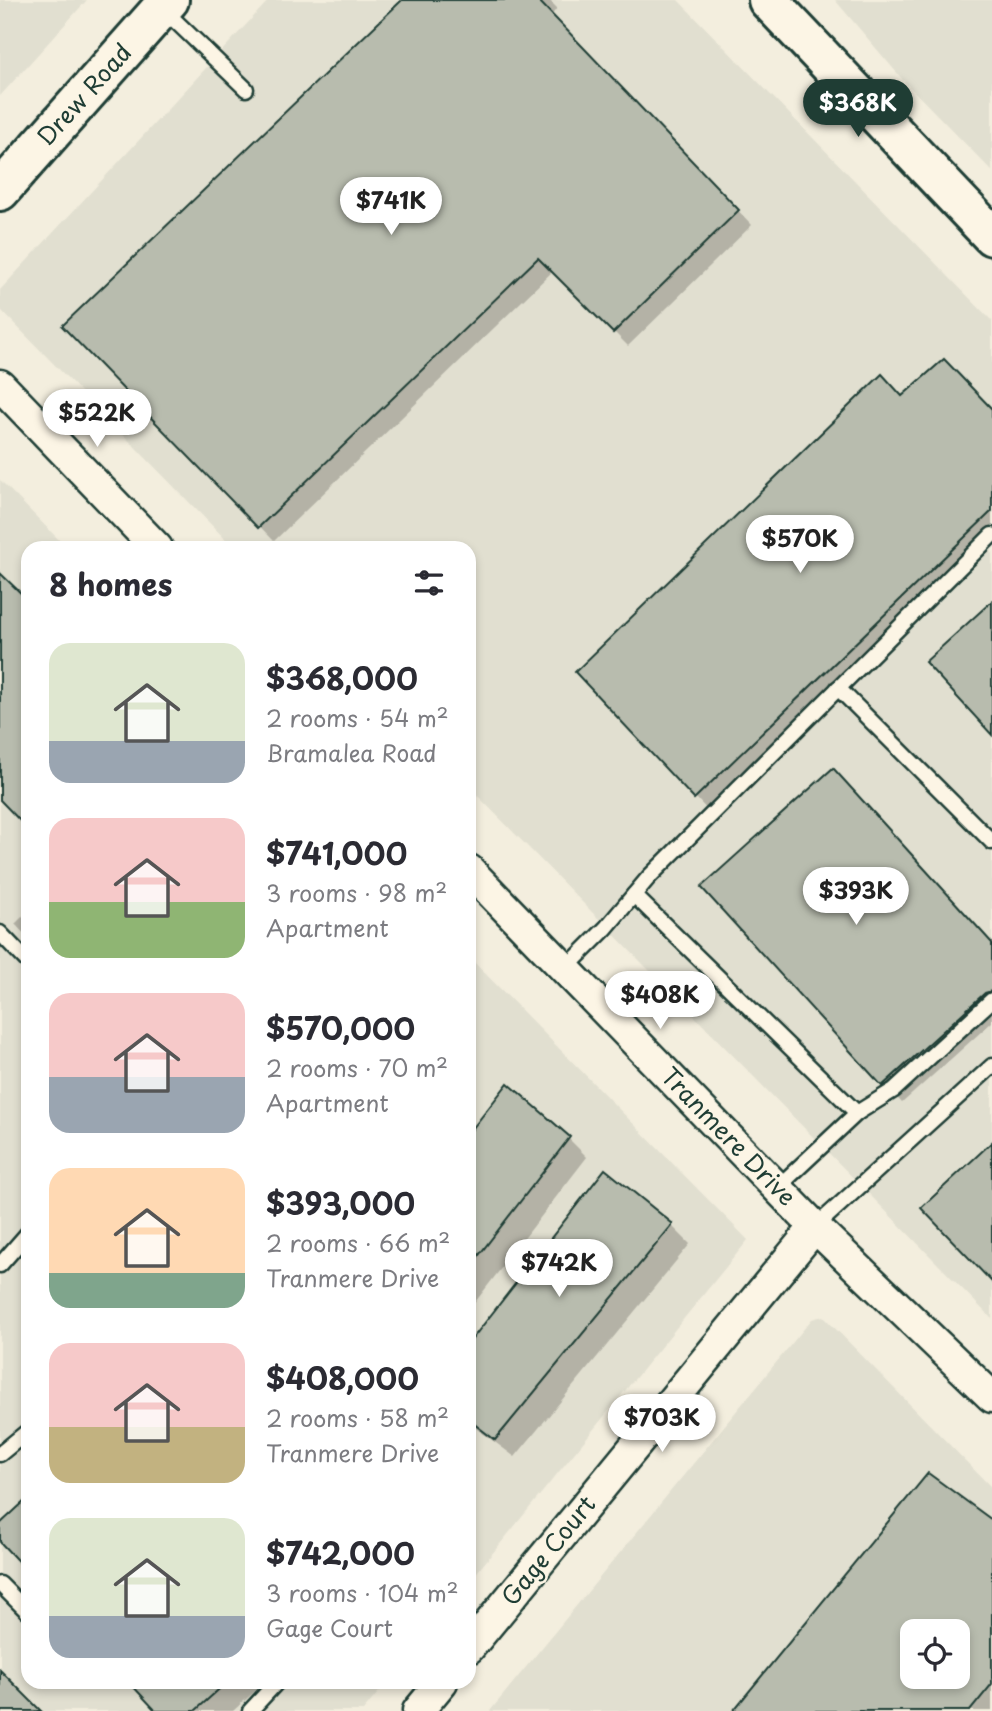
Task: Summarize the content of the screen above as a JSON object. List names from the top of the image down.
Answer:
{
  "streets": {
    "main road": ["Drew Road"],
    "street": ["Tranmere Drive", "Gage Court"]
  },
  "crossings": [
    ["Tranmere Drive", "Gage Court"]
  ],
  "page": {
    "price": [
      "$368K",
      "$741K",
      "$522K",
      "$570K",
      "$393K",
      "$408K",
      "$742K",
      "$703K"
    ],
    "heading": "8 homes",
    "list": [
      {
        "name": "$368,000",
        "note": "2 rooms · 54 m² · Bramalea Road"
      },
      {
        "name": "$741,000",
        "note": "3 rooms · 98 m² · Apartment"
      },
      {
        "name": "$570,000",
        "note": "2 rooms · 70 m² · Apartment"
      },
      {
        "name": "$393,000",
        "note": "2 rooms · 66 m² · Tranmere Drive"
      },
      {
        "name": "$408,000",
        "note": "2 rooms · 58 m² · Tranmere Drive"
      },
      {
        "name": "$742,000",
        "note": "3 rooms · 104 m² · Gage Court"
      }
    ]
  }
}
